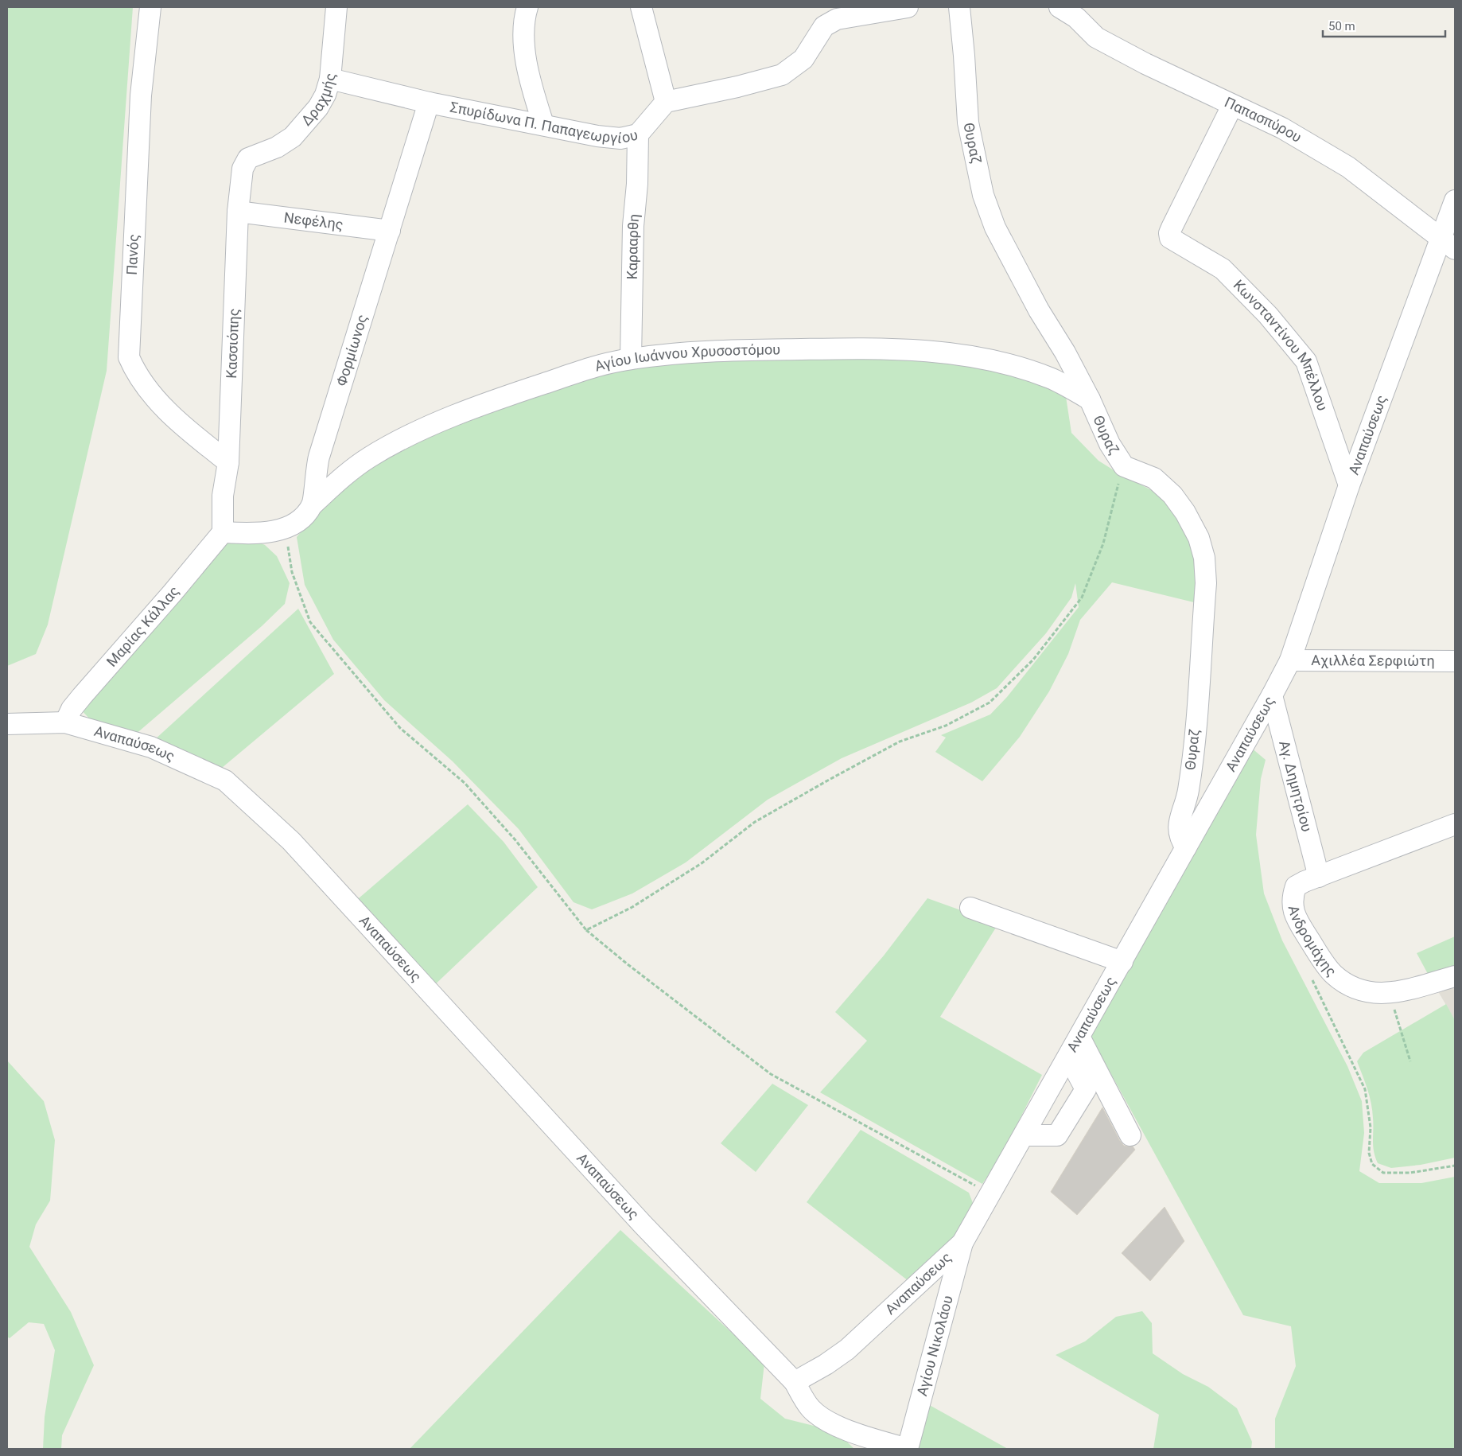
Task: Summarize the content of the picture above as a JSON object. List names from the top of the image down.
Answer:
{
  "streets": {
    "street": [
      "Δραχμής",
      "Σπυρίδωνα Π. Παπαγεωργίου",
      "Παπασπύρου",
      "Θυραζ",
      "Νεφέλης",
      "Καρααρθη",
      "Πανός",
      "Κασσιόπης",
      "Κωνσταντίνου Μπέλλου",
      "Φορμίωνος",
      "Αγίου Ιωάννου Χρυσοστόμου",
      "Αναπαύσεως",
      "Μαρίας Κάλλας",
      "Αχιλλέα Σερφιώτη",
      "Αγ. Δημητρίου",
      "Ανδρομάχης",
      "Αγίου Νικολάου"
    ]
  },
  "crossings": [
    ["Δραχμής", "Σπυρίδωνα Π. Παπαγεωργίου"],
    ["Δραχμής", "Κασσιόπης"],
    ["Σπυρίδωνα Π. Παπαγεωργίου", "Καρααρθη"],
    ["Σπυρίδωνα Π. Παπαγεωργίου", "Φορμίωνος"],
    ["Παπασπύρου", "Κωνσταντίνου Μπέλλου"],
    ["Παπασπύρου", "Αναπαύσεως"],
    ["Θυραζ", "Αγίου Ιωάννου Χρυσοστόμου"],
    ["Θυραζ", "Αναπαύσεως"],
    ["Νεφέλης", "Κασσιόπης"],
    ["Νεφέλης", "Φορμίωνος"],
    ["Καρααρθη", "Αγίου Ιωάννου Χρυσοστόμου"],
    ["Πανός", "Κασσιόπης"],
    ["Κασσιόπης", "Μαρίας Κάλλας"],
    ["Κωνσταντίνου Μπέλλου", "Αναπαύσεως"],
    ["Φορμίωνος", "Αγίου Ιωάννου Χρυσοστόμου"],
    ["Αναπαύσεως", "Μαρίας Κάλλας"],
    ["Αναπαύσεως", "Αχιλλέα Σερφιώτη"],
    ["Αναπαύσεως", "Αγ. Δημητρίου"],
    ["Αναπαύσεως", "Αγίου Νικολάου"],
    ["Αγ. Δημητρίου", "Ανδρομάχης"]
  ],
  "scale_bar": "50 m"
}
